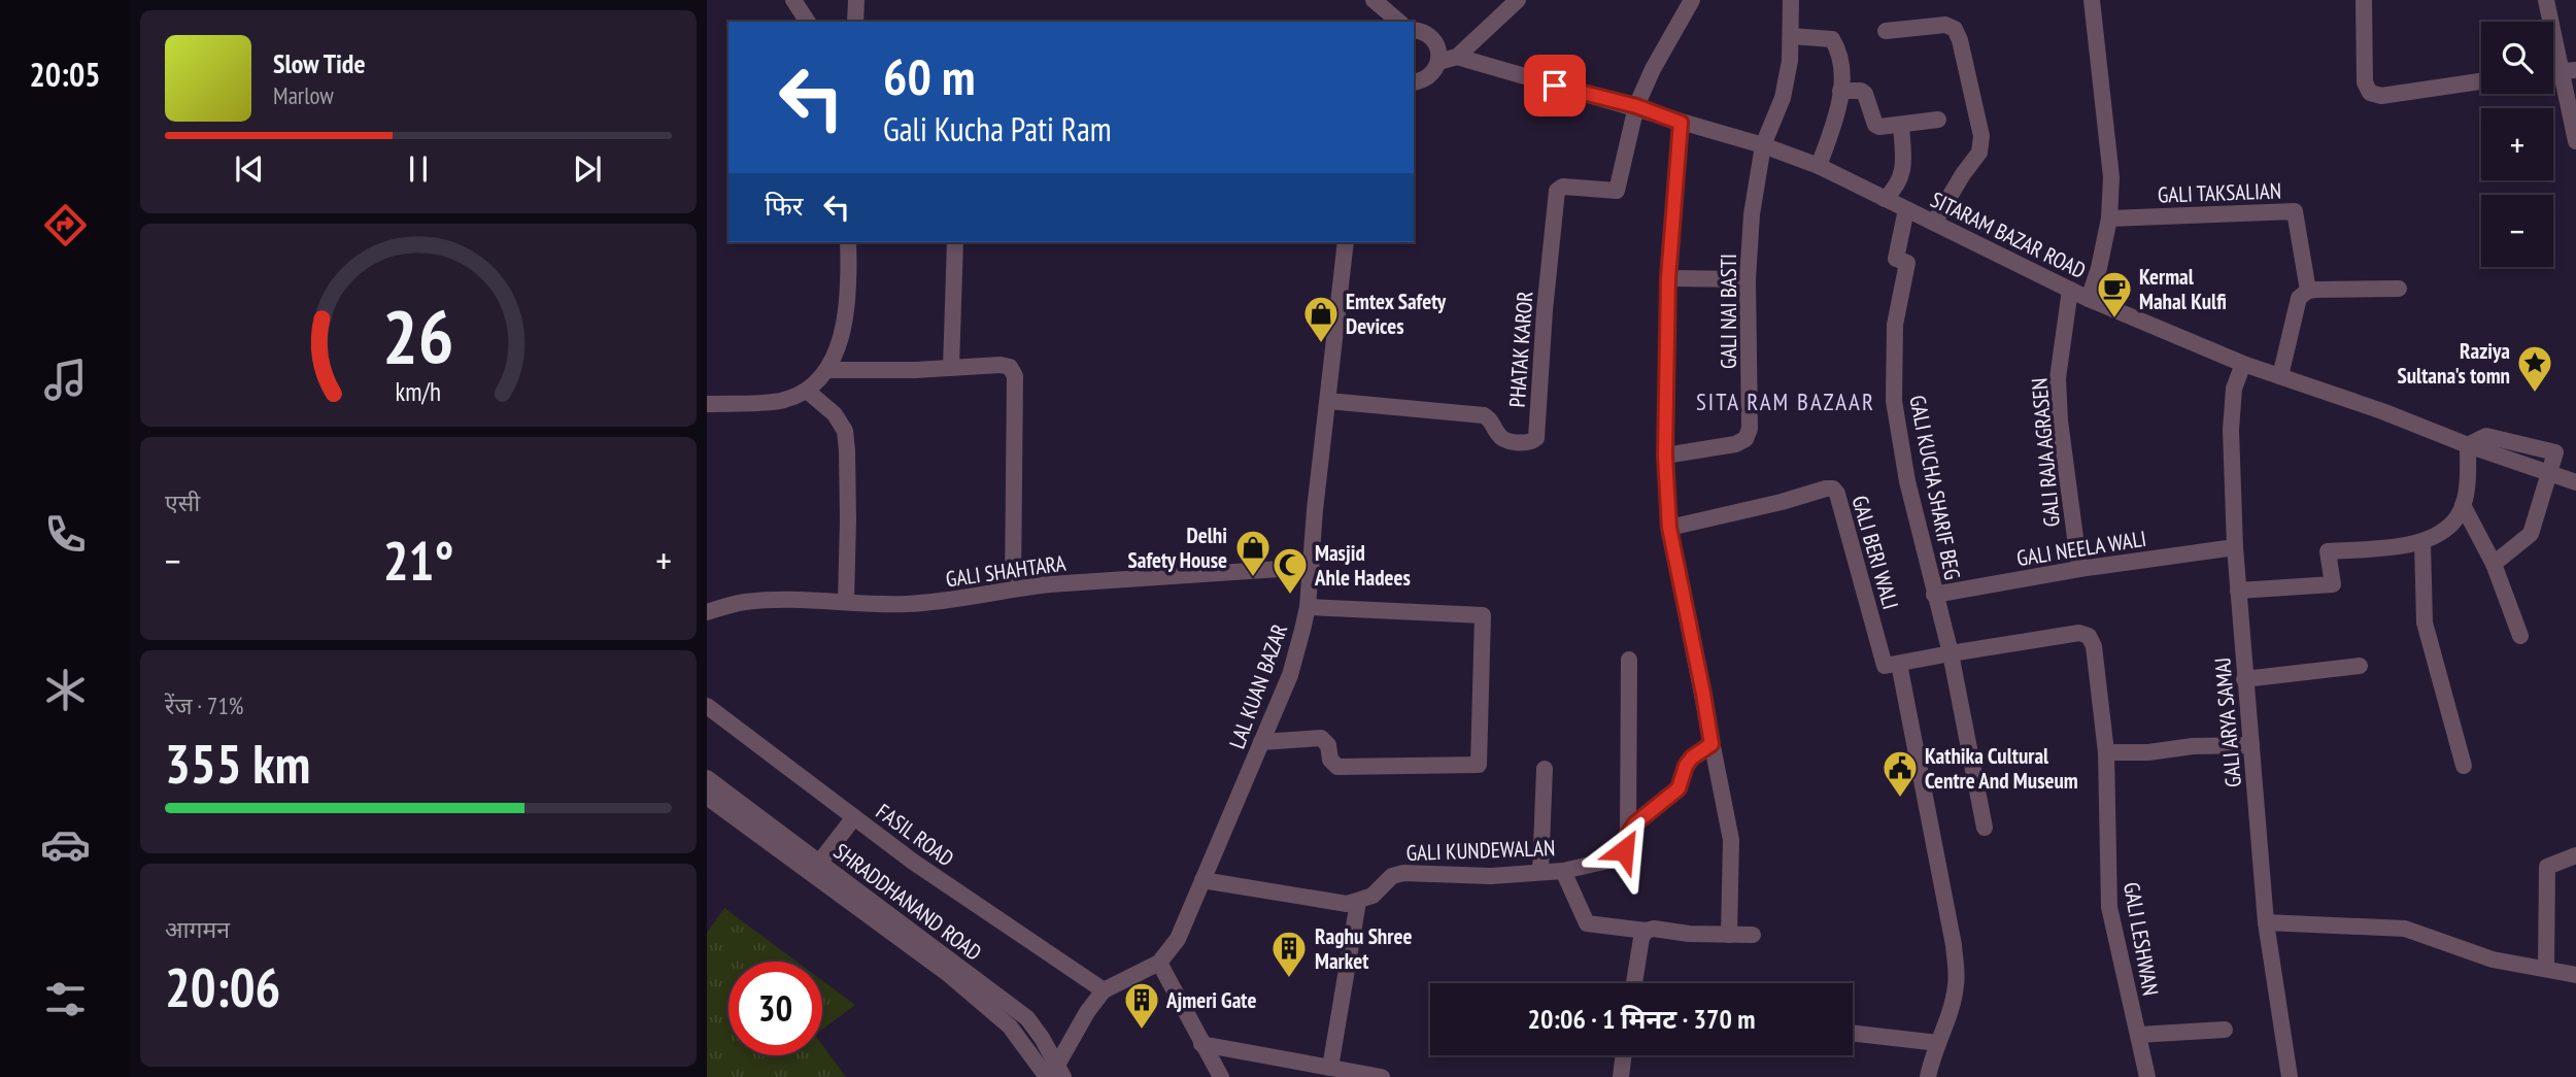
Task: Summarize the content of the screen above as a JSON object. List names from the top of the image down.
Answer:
{
  "streets": {
    "street": [
      "GALI TAKSALIAN",
      "SITARAM BAZAR ROAD",
      "GALI NAI BASTI",
      "PHATAK KAROR",
      "GALI RAJA AGRASEN",
      "GALI KUCHA SHARIF BEG",
      "GALI NEELA WALI",
      "GALI BERI WALI",
      "GALI SHAHTARA",
      "LAL KUAN BAZAR",
      "GALI ARYA SAMAJ",
      "FASIL ROAD",
      "GALI KUNDEWALAN",
      "SHRADDHANAND ROAD",
      "GALI LESHWAN"
    ]
  },
  "crossings": [
    ["SITARAM BAZAR ROAD", "GALI NAI BASTI"],
    ["SITARAM BAZAR ROAD", "PHATAK KAROR"],
    ["SITARAM BAZAR ROAD", "GALI RAJA AGRASEN"],
    ["SITARAM BAZAR ROAD", "GALI KUCHA SHARIF BEG"],
    ["SITARAM BAZAR ROAD", "GALI ARYA SAMAJ"],
    ["PHATAK KAROR", "LAL KUAN BAZAR"],
    ["GALI RAJA AGRASEN", "GALI NEELA WALI"],
    ["GALI KUCHA SHARIF BEG", "GALI NEELA WALI"],
    ["GALI KUCHA SHARIF BEG", "GALI LESHWAN"],
    ["GALI NEELA WALI", "GALI ARYA SAMAJ"],
    ["GALI SHAHTARA", "LAL KUAN BAZAR"],
    ["LAL KUAN BAZAR", "FASIL ROAD"],
    ["LAL KUAN BAZAR", "SHRADDHANAND ROAD"]
  ],
  "districts": ["SITA RAM BAZAAR"],
  "places": {
    "cafe": ["Kermal Mahal Kulfi"],
    "shop": ["Emtex Safety Devices", "Delhi Safety House"],
    "place": ["Raziya Sultana's tomn"],
    "mosque": ["Masjid Ahle Hadees"],
    "public building": ["Kathika Cultural Centre And Museum"],
    "building": ["Raghu Shree Market", "Ajmeri Gate"]
  },
  "page": {
    "tabs": "20:05",
    "map_buttons": ["+", "−"],
    "turn": ["60 m", "Gali Kucha Pati Ram"],
    "song": ["Slow Tide", "Marlow"],
    "then": "फिर",
    "tile": [
      "एसी",
      ["रेंज · 71%", "355 km"],
      ["आगमन", "20:06"]
    ],
    "heat": ["−", "21°", "+"],
    "limit": "30",
    "trip": "20:06 · 1 मिनट · 370 m",
    "gauge": ["26", "km/h"]
  }
}
